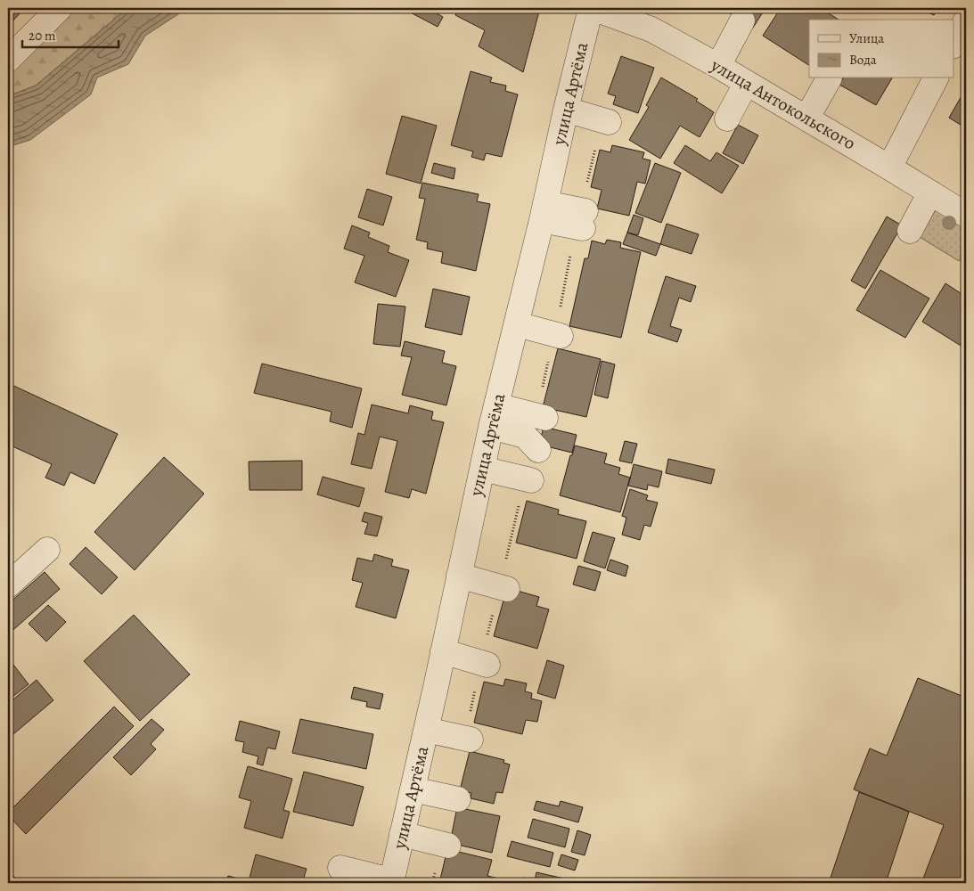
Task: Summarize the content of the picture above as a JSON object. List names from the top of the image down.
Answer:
{
  "streets": {
    "street": ["улица Артёма", "улица Антокольского"]
  },
  "crossings": [
    ["улица Артёма", "улица Антокольского"]
  ],
  "legend": ["Улица", "Вода"],
  "scale_bar": "20 m"
}
